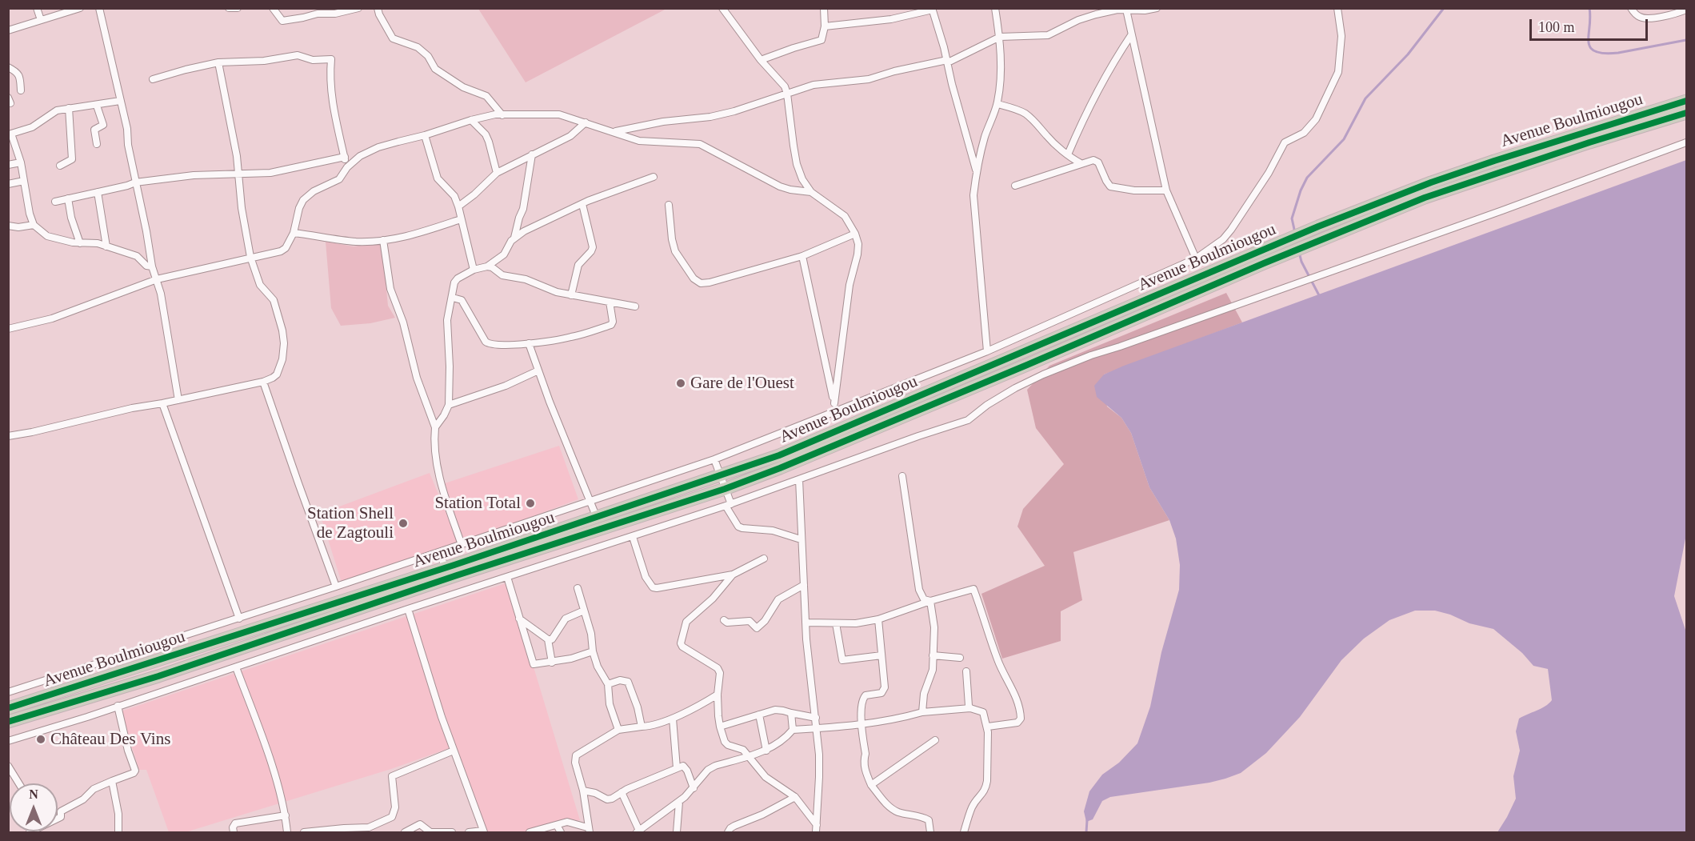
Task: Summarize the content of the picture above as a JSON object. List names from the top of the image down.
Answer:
{
  "streets": {
    "highway": ["Avenue Boulmiougou"]
  },
  "places": [
    "Gare de l'Ouest",
    "Station Total",
    "Station Shell de Zagtouli",
    "Château Des Vins"
  ],
  "scale_bar": "100 m",
  "north": "top"
}
